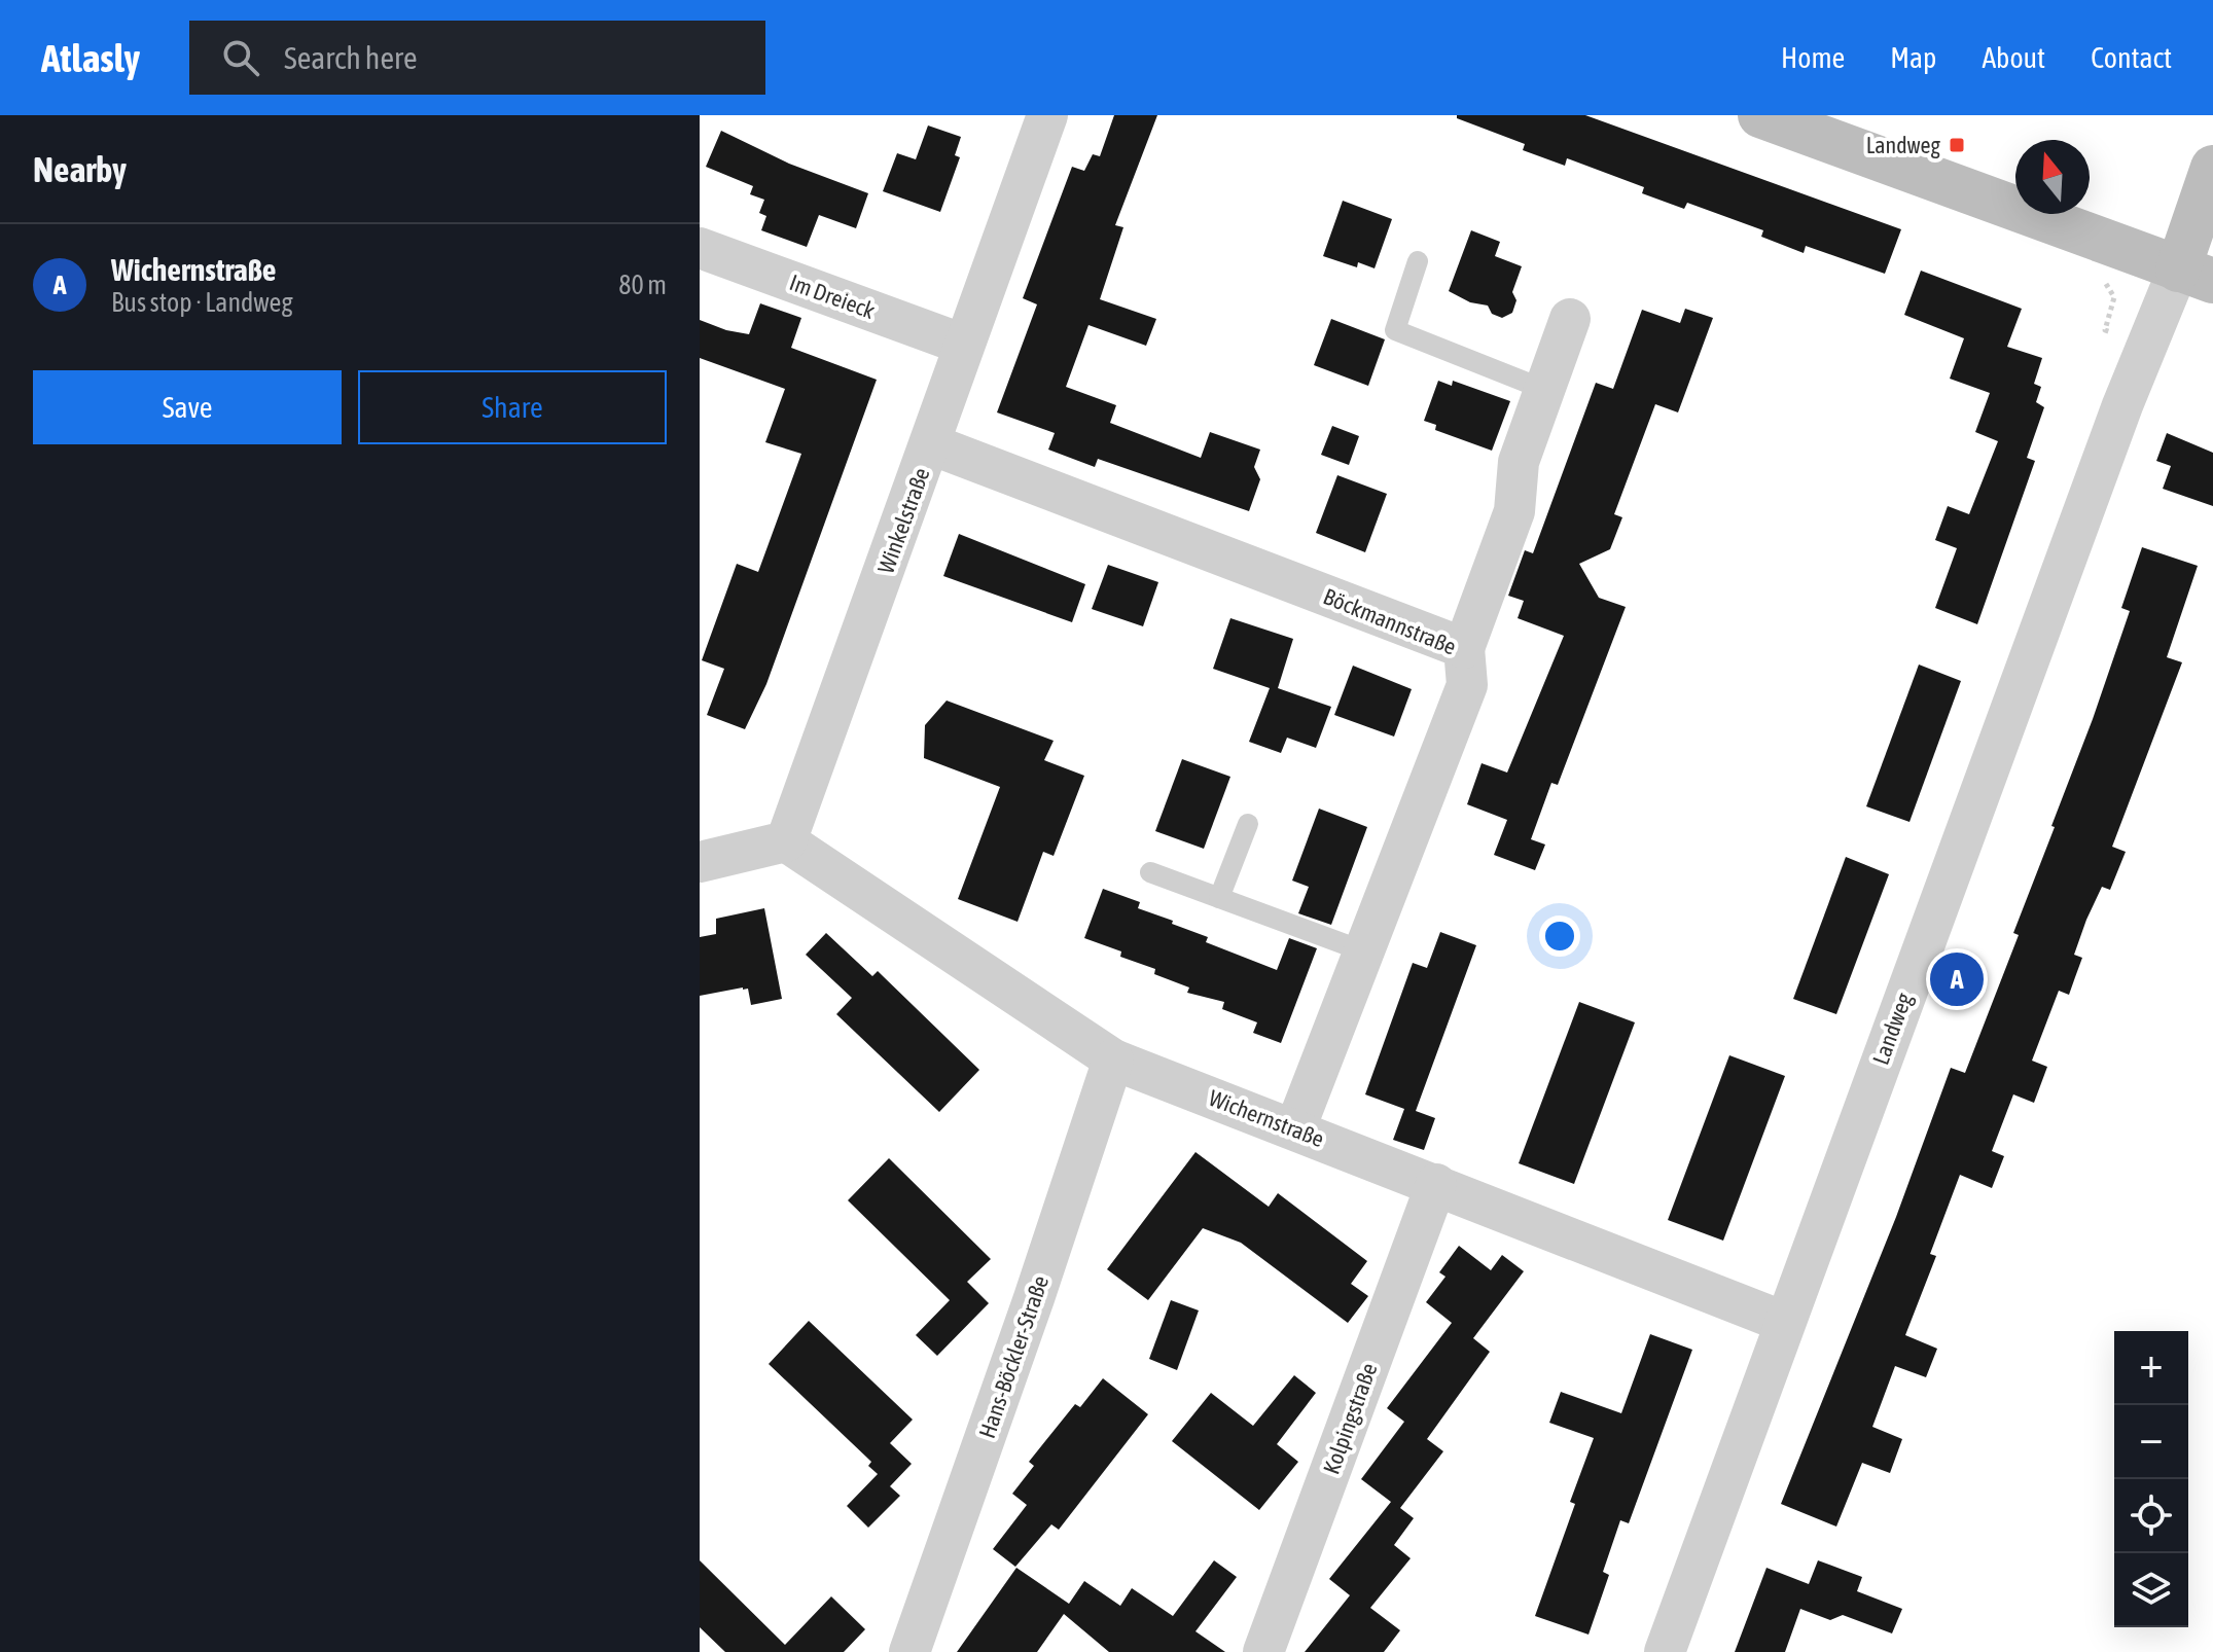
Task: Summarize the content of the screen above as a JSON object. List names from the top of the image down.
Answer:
{
  "streets": {
    "street": [
      "Im Dreieck",
      "Winkelstraße",
      "Böckmannstraße",
      "Landweg",
      "Wichernstraße",
      "Hans-Böckler-Straße",
      "Kolpingstraße"
    ]
  },
  "crossings": [
    ["Im Dreieck", "Winkelstraße"],
    ["Winkelstraße", "Böckmannstraße"],
    ["Winkelstraße", "Wichernstraße"],
    ["Böckmannstraße", "Wichernstraße"],
    ["Landweg", "Wichernstraße"],
    ["Wichernstraße", "Hans-Böckler-Straße"],
    ["Wichernstraße", "Kolpingstraße"]
  ],
  "places": {
    "transit": ["Landweg"]
  },
  "north": "top",
  "page": {
    "header": "Atlasly",
    "search": "Search here",
    "nav": [
      "Home",
      "Map",
      "About",
      "Contact"
    ],
    "heading": "Nearby",
    "list": [
      {
        "mark": "A",
        "name": "Wichernstraße",
        "note": "Bus stop · Landweg",
        "value": "80 m"
      }
    ],
    "buttons": ["Save", "Share"],
    "pins": "A",
    "map_buttons": ["+", "−"]
  }
}
